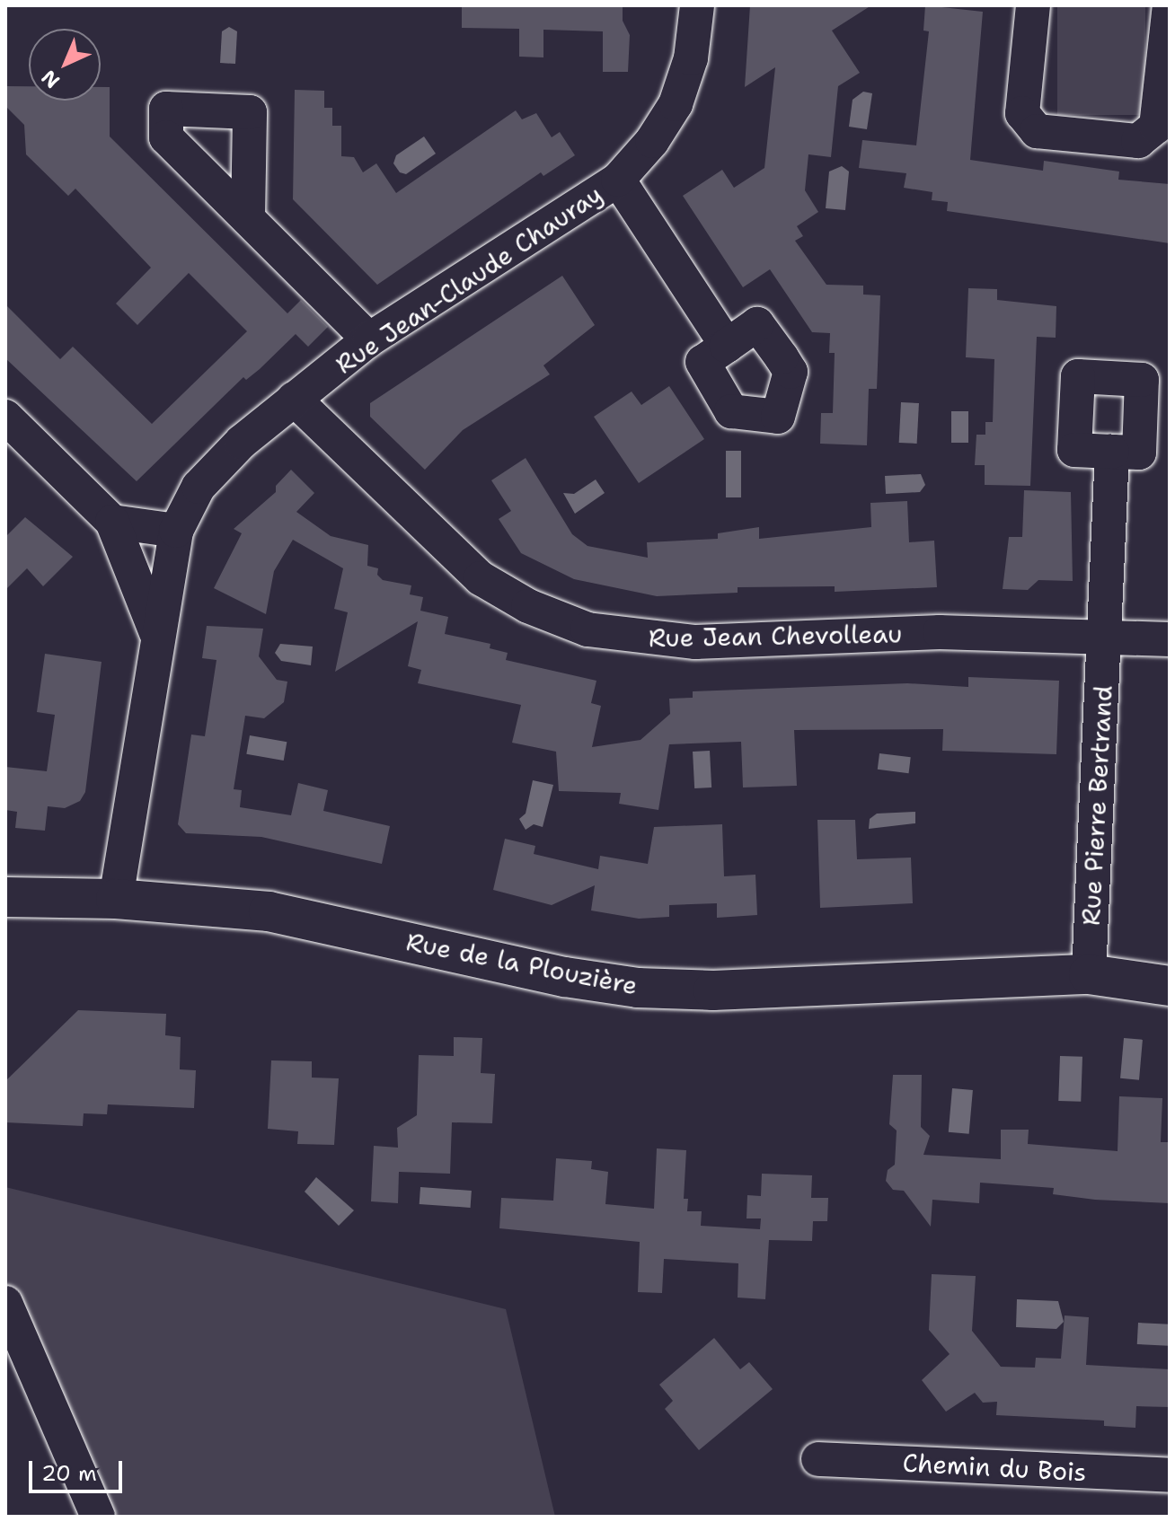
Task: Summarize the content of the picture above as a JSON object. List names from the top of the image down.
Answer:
{
  "streets": {
    "street": [
      "Rue Jean-Claude Chauray",
      "Rue Jean Chevolleau",
      "Rue Pierre Bertrand",
      "Rue de la Plouzière",
      "Chemin du Bois"
    ]
  },
  "crossings": [
    ["Rue Jean-Claude Chauray", "Rue Jean Chevolleau"],
    ["Rue Jean-Claude Chauray", "Rue de la Plouzière"],
    ["Rue Jean Chevolleau", "Rue Pierre Bertrand"],
    ["Rue Pierre Bertrand", "Rue de la Plouzière"]
  ],
  "scale_bar": "20 m",
  "north": "bottom left"
}
